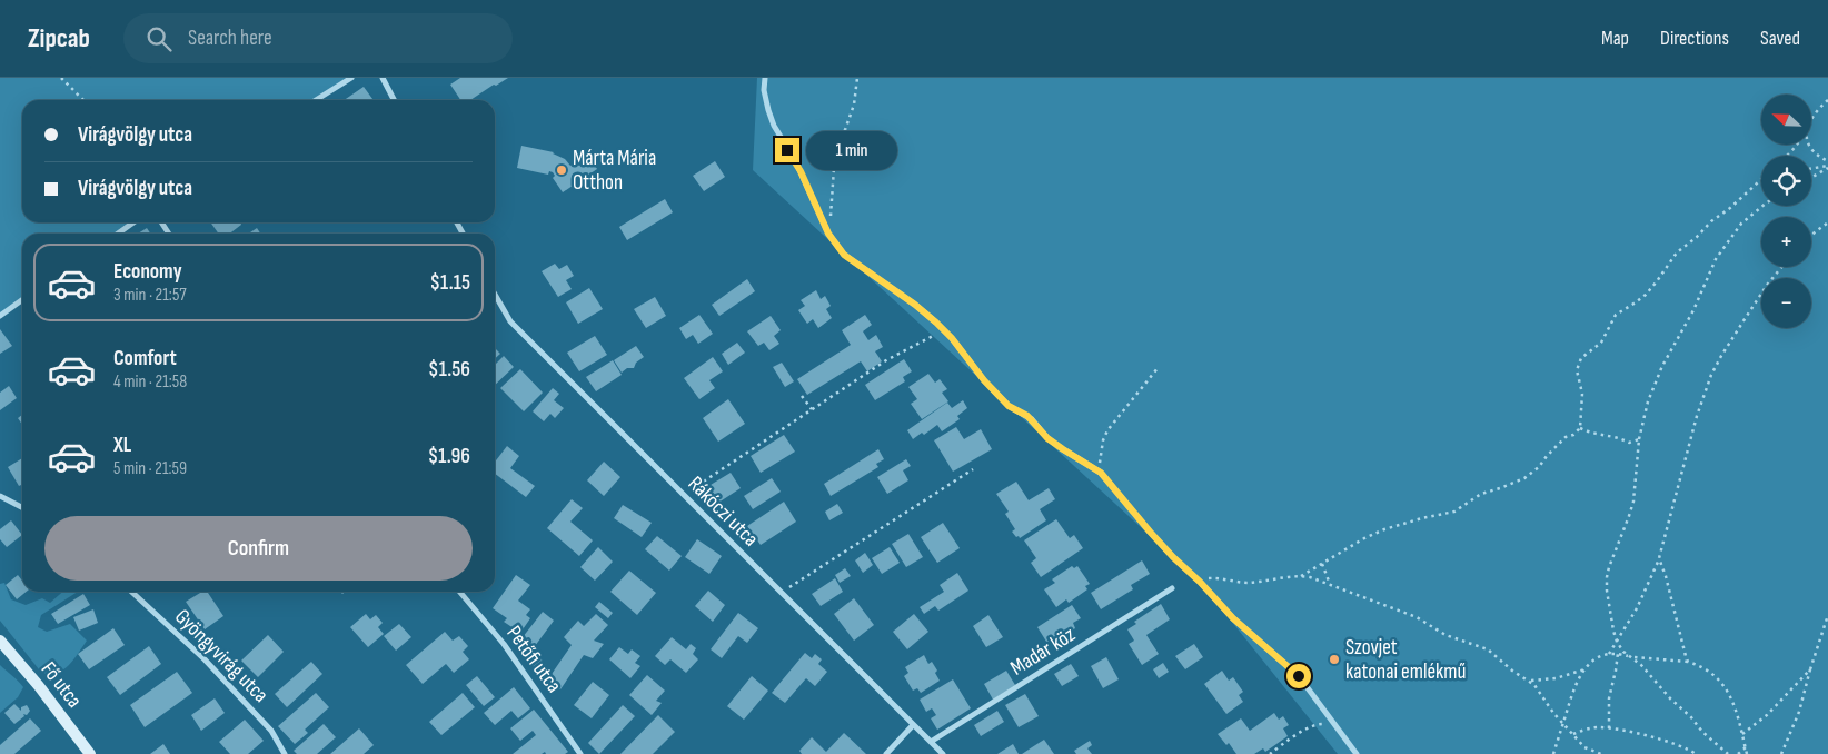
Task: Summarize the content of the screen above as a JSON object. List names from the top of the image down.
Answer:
{
  "streets": {
    "main road": ["Fő utca"],
    "street": [
      "Rákóczi utca",
      "Madár köz",
      "Gyöngyvirág utca",
      "Petőfi utca"
    ]
  },
  "crossings": [
    ["Rákóczi utca", "Madár köz"]
  ],
  "places": ["Márta Mária Otthon", "Szovjet katonai emlékmű"],
  "north": "top left",
  "page": {
    "header": "Zipcab",
    "search": "Search here",
    "nav": ["Map", "Directions", "Saved"],
    "map_buttons": ["+", "−"],
    "banner": ["Virágvölgy utca", "Virágvölgy utca"],
    "bubble": "1 min",
    "list": [
      {
        "name": "Economy",
        "note": "3 min · 21:57",
        "value": "$1.15"
      },
      {
        "name": "Comfort",
        "note": "4 min · 21:58",
        "value": "$1.56"
      },
      {
        "name": "XL",
        "note": "5 min · 21:59",
        "value": "$1.96"
      }
    ],
    "buttons": "Confirm"
  }
}
